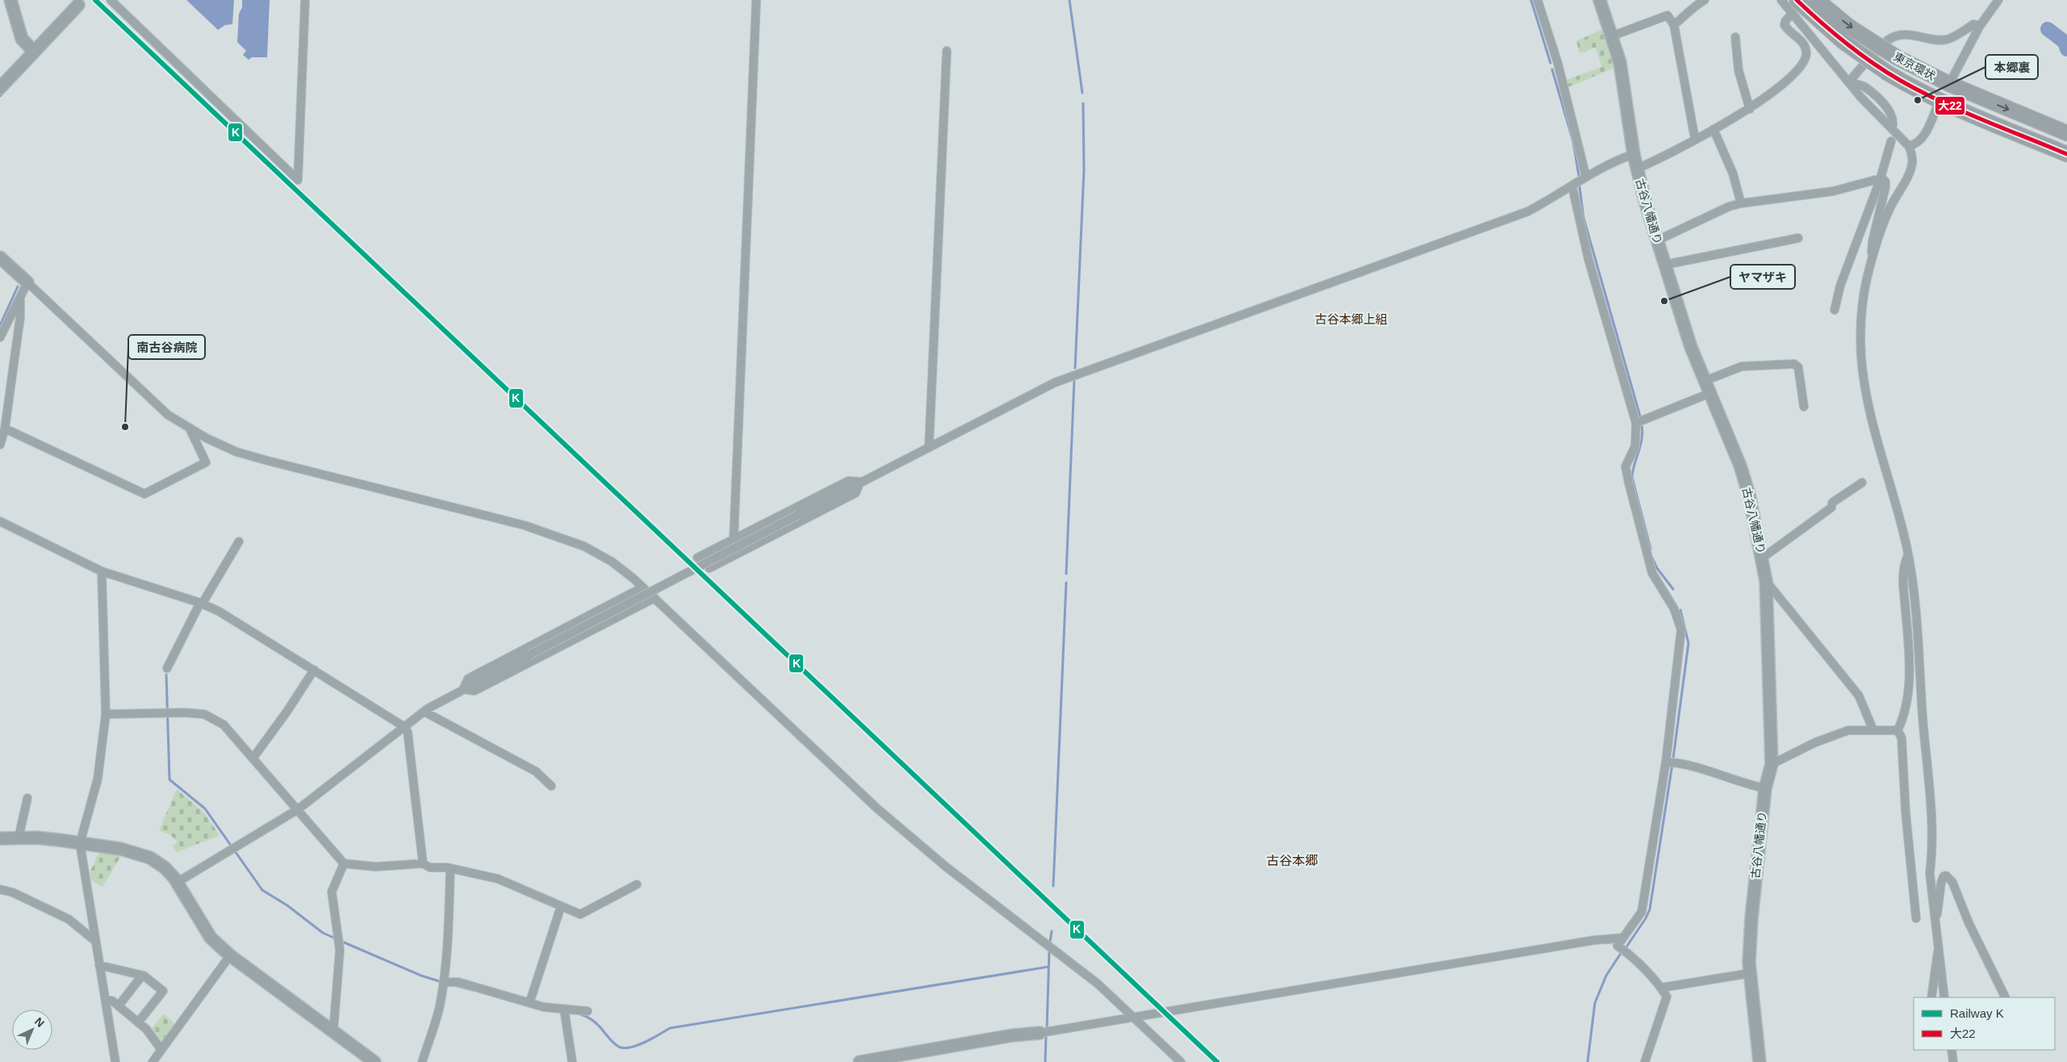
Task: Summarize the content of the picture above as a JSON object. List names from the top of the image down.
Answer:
{
  "streets": {
    "highway": ["東京環状"],
    "street": ["古谷八幡通り"]
  },
  "districts": ["古谷本郷上組", "古谷本郷"],
  "places": ["本郷裏", "ヤマザキ", "南古谷病院"],
  "lines": ["rail line K", "transit line 大22"],
  "legend": ["Railway K", "大22"],
  "north": "top right"
}
